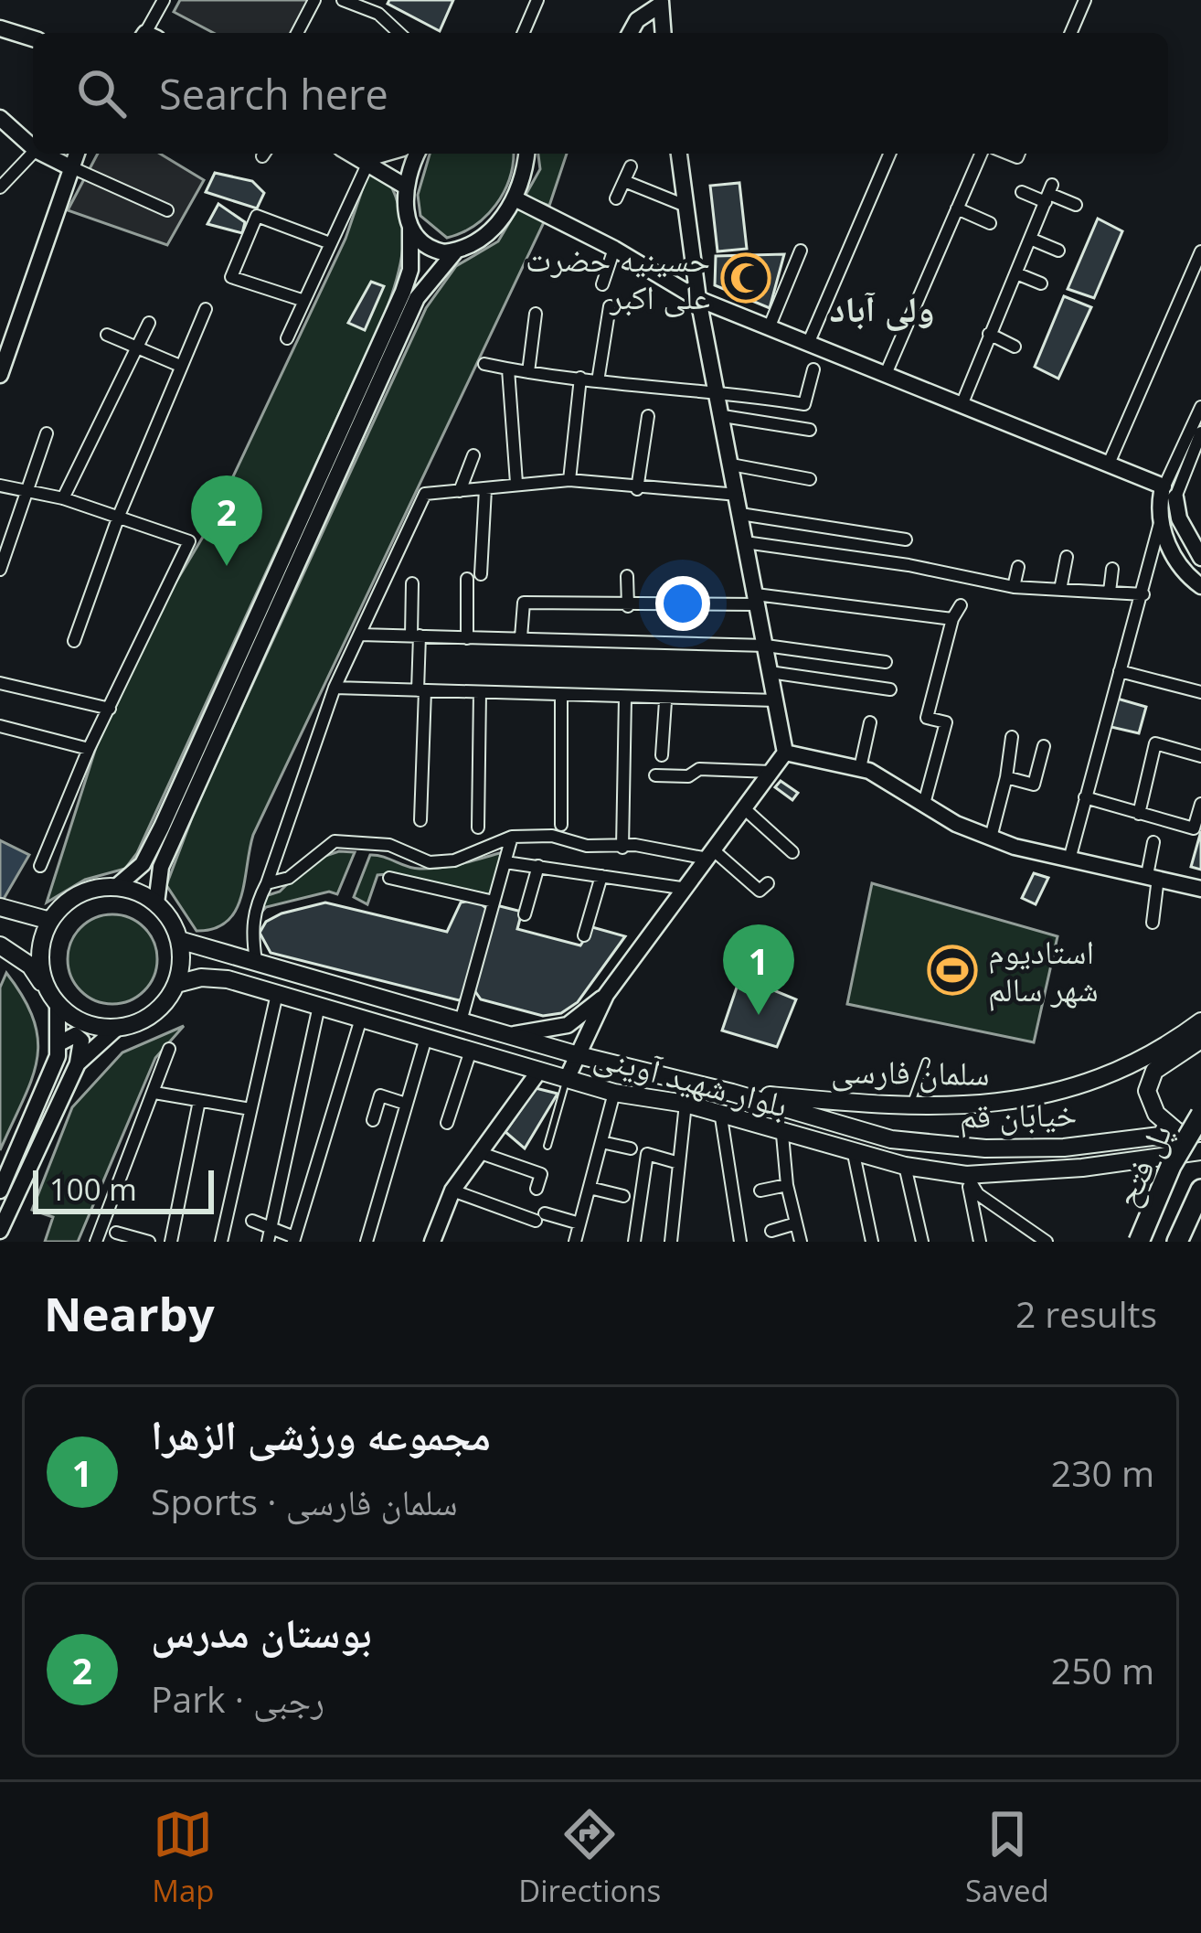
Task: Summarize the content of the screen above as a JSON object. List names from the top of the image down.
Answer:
{
  "streets": {
    "highway": ["پل فتح"],
    "main road": ["سلمان فارسی", "بلوار شهید آوینی", "خیابان قم"]
  },
  "crossings": [
    ["سلمان فارسی", "بلوار شهید آوینی"],
    ["سلمان فارسی", "خیابان قم"],
    ["بلوار شهید آوینی", "خیابان قم"]
  ],
  "districts": ["ولی آباد"],
  "places": {
    "mosque": ["حسینیه حضرت علی اکبر"],
    "sports": ["استادیوم شهر سالم"]
  },
  "scale_bar": "100 m",
  "page": {
    "search": "Search here",
    "pins": ["2", "1"],
    "scale": "100 m",
    "heading": ["Nearby", "2 results"],
    "list": [
      {
        "mark": "1",
        "name": "مجموعه ورزشی الزهرا",
        "note": "Sports · سلمان فارسی",
        "value": "230 m"
      },
      {
        "mark": "2",
        "name": "بوستان مدرس",
        "note": "Park · رجبی",
        "value": "250 m"
      }
    ],
    "nav": ["Map", "Directions", "Saved"]
  }
}
